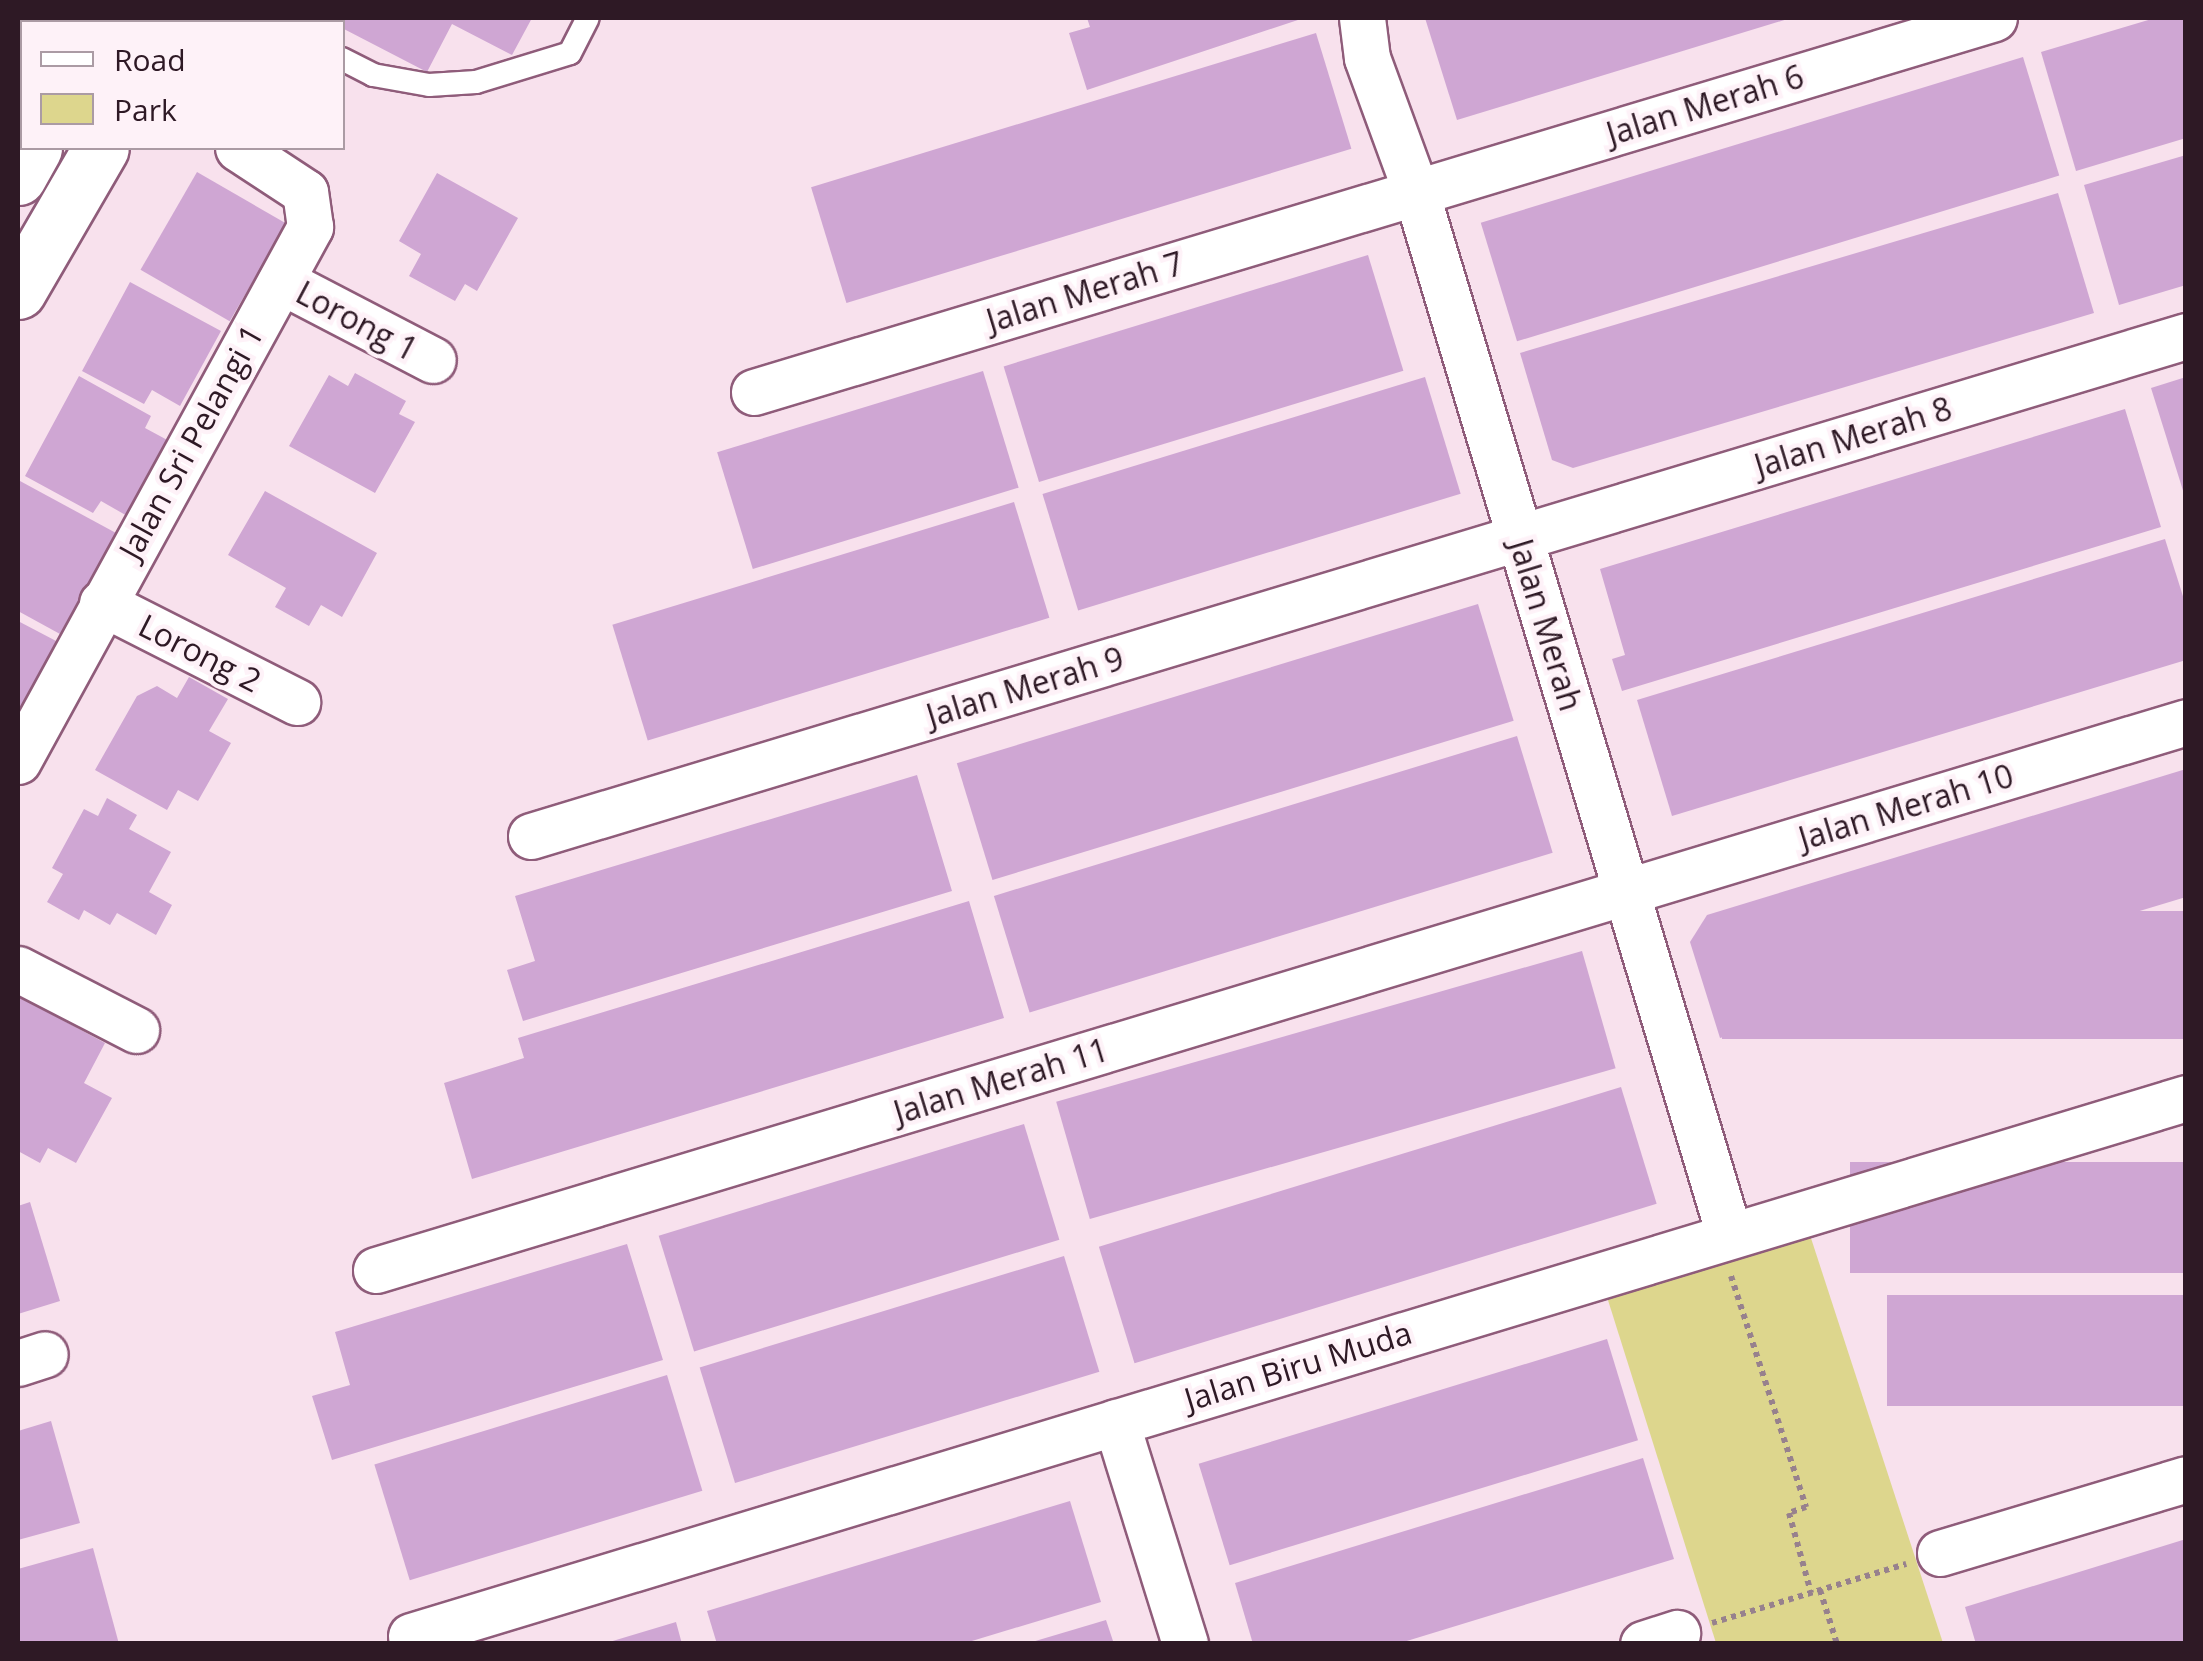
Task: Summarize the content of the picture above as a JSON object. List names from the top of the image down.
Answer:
{
  "streets": {
    "street": [
      "Jalan Merah 6",
      "Jalan Merah 7",
      "Lorong 1",
      "Jalan Merah 8",
      "Jalan Sri Pelangi 1",
      "Jalan Merah",
      "Lorong 2",
      "Jalan Merah 9",
      "Jalan Merah 10",
      "Jalan Merah 11",
      "Jalan Biru Muda"
    ]
  },
  "crossings": [
    ["Jalan Merah 6", "Jalan Merah 7"],
    ["Jalan Merah 6", "Jalan Merah"],
    ["Jalan Merah 7", "Jalan Merah"],
    ["Lorong 1", "Jalan Sri Pelangi 1"],
    ["Jalan Merah 8", "Jalan Merah"],
    ["Jalan Merah 8", "Jalan Merah 9"],
    ["Jalan Sri Pelangi 1", "Lorong 2"],
    ["Jalan Merah", "Jalan Merah 9"],
    ["Jalan Merah", "Jalan Merah 10"],
    ["Jalan Merah", "Jalan Merah 11"],
    ["Jalan Merah", "Jalan Biru Muda"],
    ["Jalan Merah 10", "Jalan Merah 11"]
  ],
  "legend": ["Road", "Park"]
}
